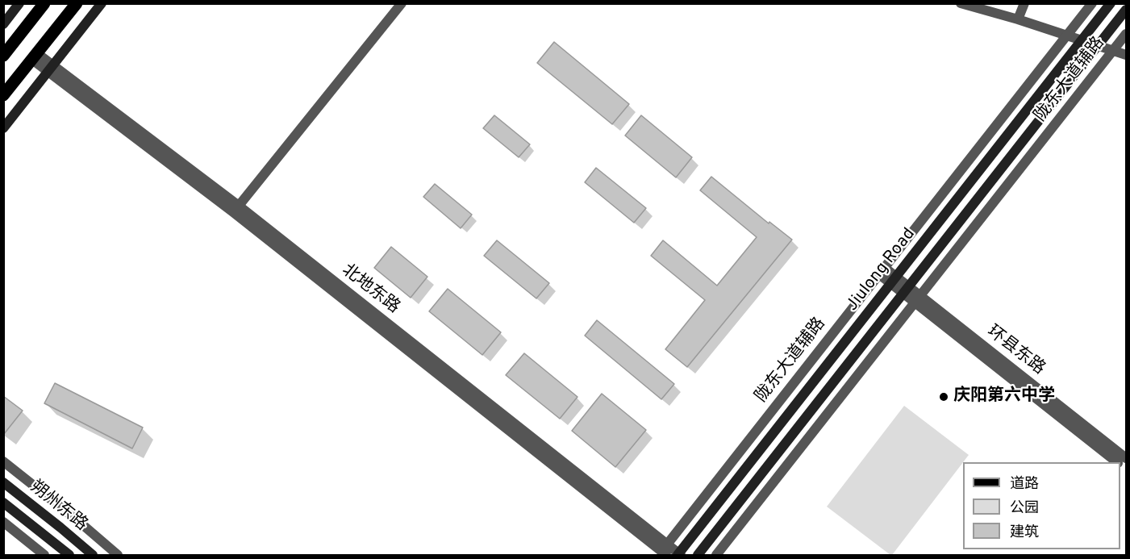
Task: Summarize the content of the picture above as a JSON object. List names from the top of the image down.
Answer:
{
  "streets": {
    "main road": ["Jiulong Road", "朔州东路"],
    "street": ["陇东大道辅路", "北地东路", "环县东路"]
  },
  "crossings": [
    ["陇东大道辅路", "北地东路"],
    ["陇东大道辅路", "环县东路"],
    ["Jiulong Road", "北地东路"],
    ["Jiulong Road", "环县东路"]
  ],
  "places": ["庆阳第六中学"],
  "legend": ["道路", "公园", "建筑"]
}
